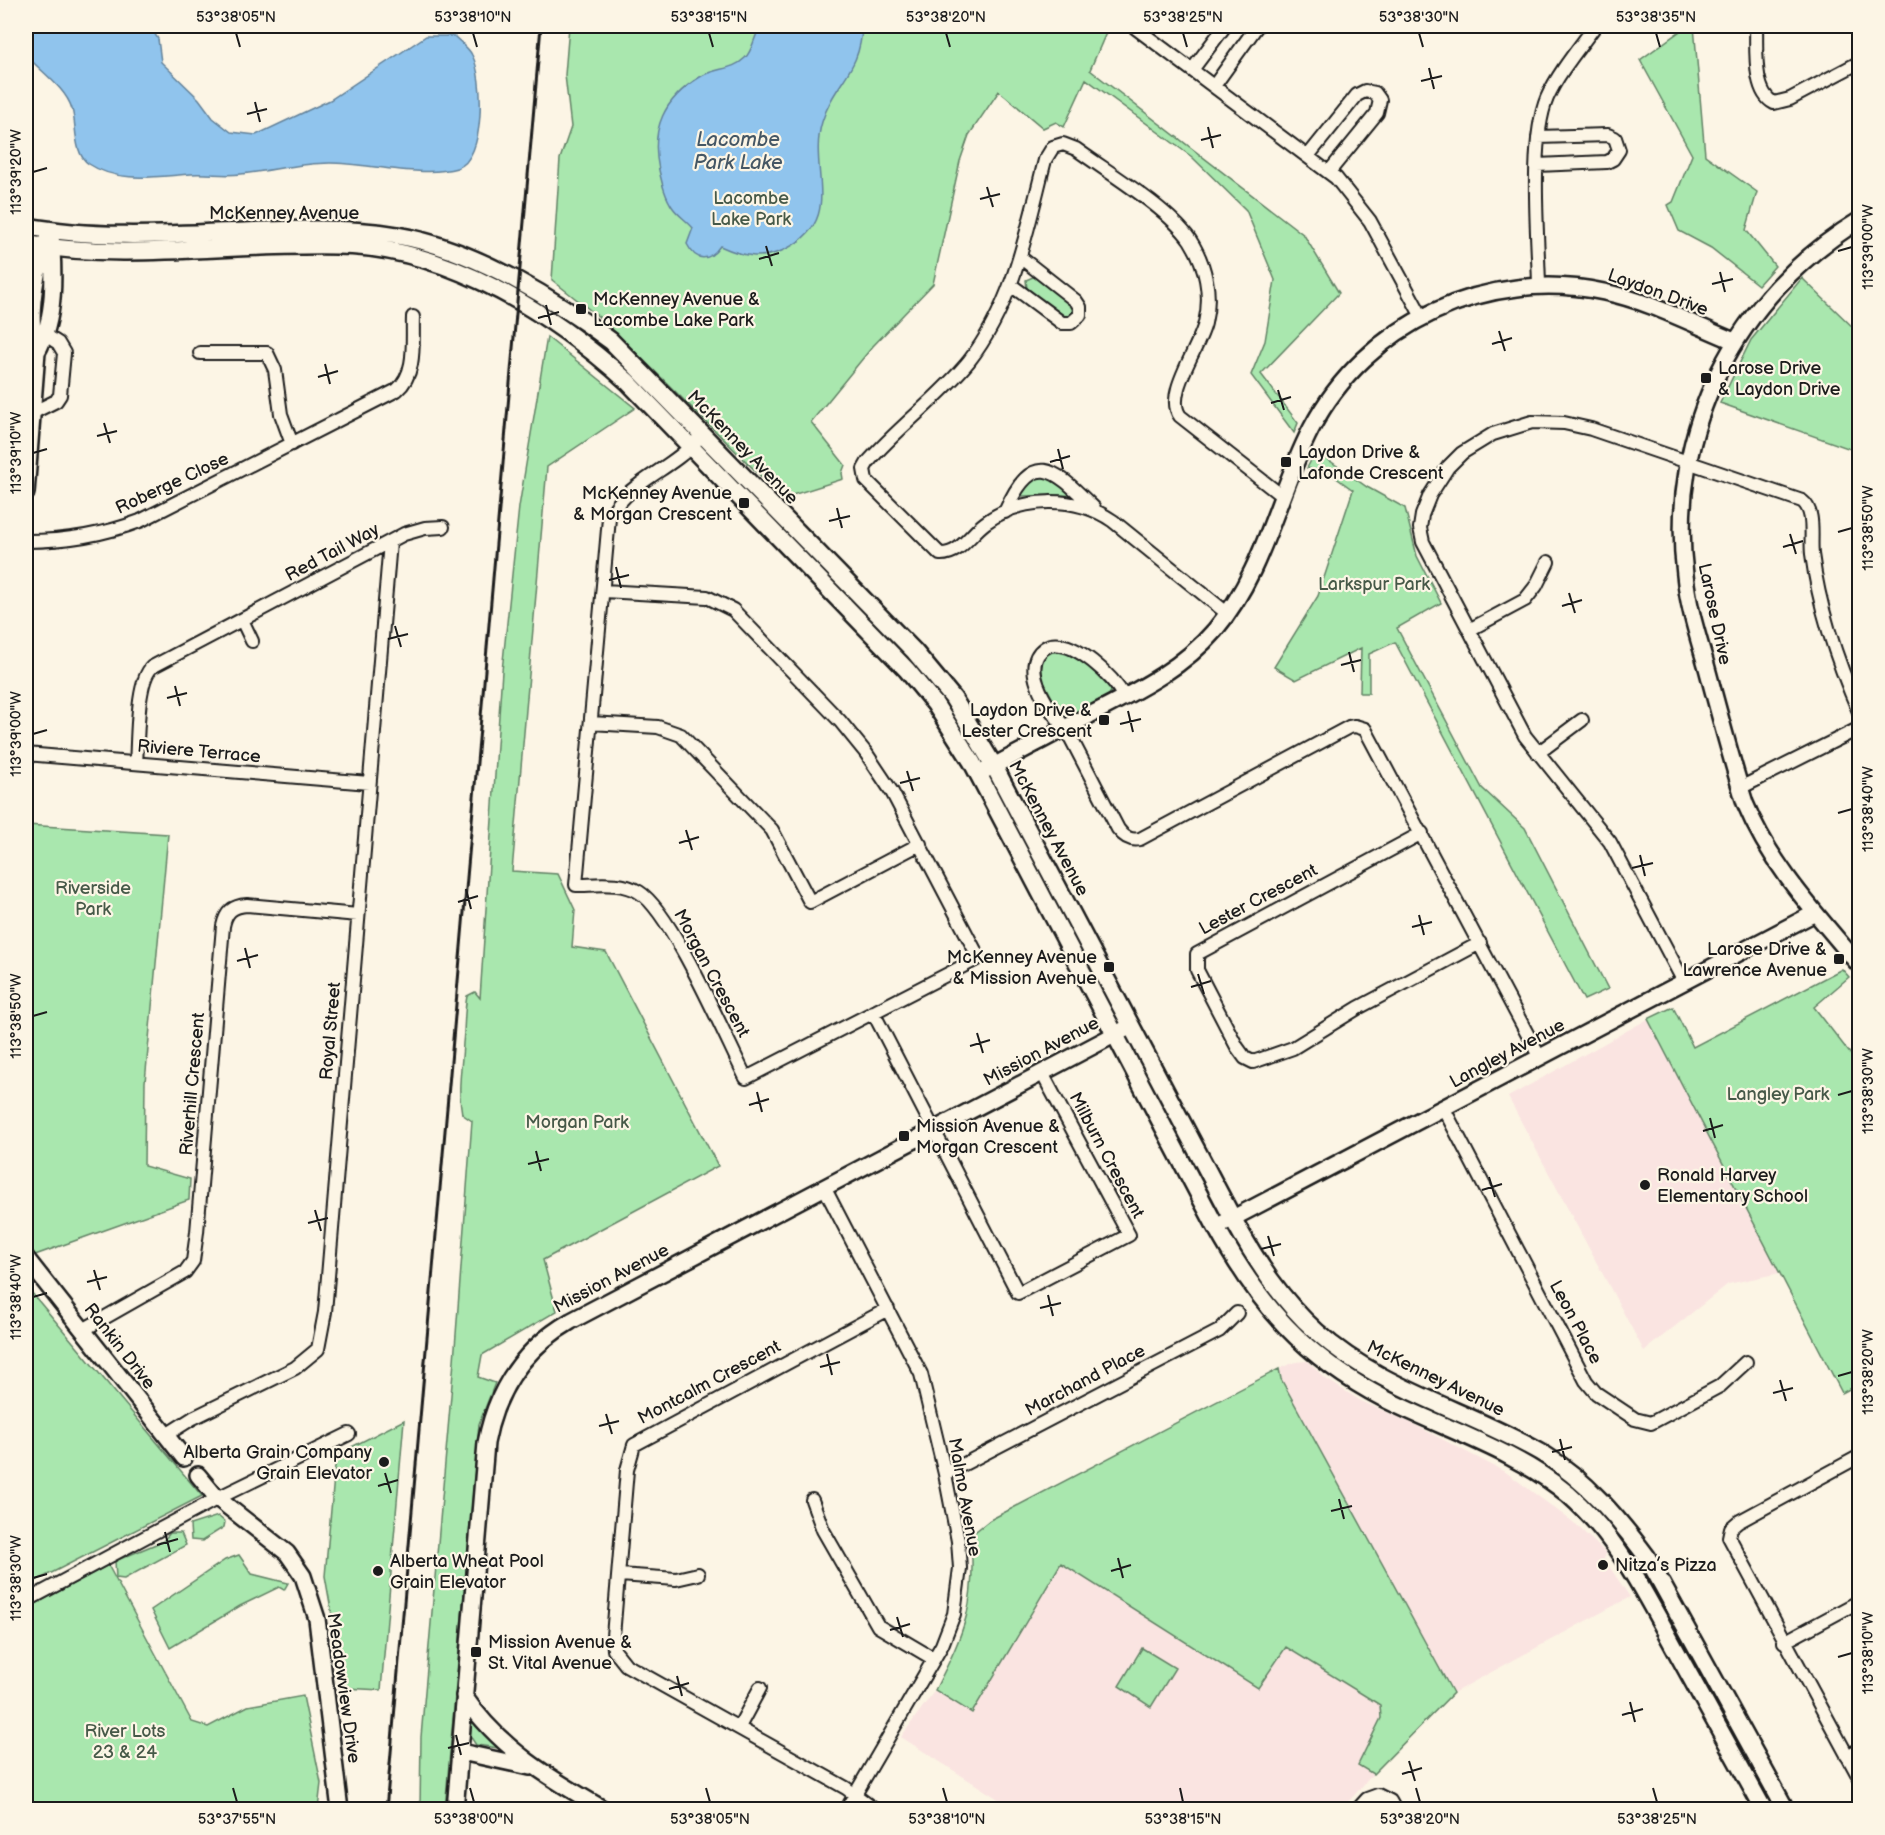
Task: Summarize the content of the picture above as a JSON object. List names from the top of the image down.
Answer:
{
  "streets": {
    "main road": ["McKenney Avenue"],
    "street": [
      "Laydon Drive",
      "Roberge Close",
      "Red Tail Way",
      "Larose Drive",
      "Riviere Terrace",
      "Lester Crescent",
      "Morgan Crescent",
      "Royal Street",
      "Mission Avenue",
      "Langley Avenue",
      "Riverhill Crescent",
      "Milburn Crescent",
      "Leon Place",
      "Rankin Drive",
      "Marchand Place",
      "Montcalm Crescent",
      "Malmo Avenue",
      "Meadowview Drive"
    ]
  },
  "crossings": [
    ["McKenney Avenue", "Laydon Drive"],
    ["McKenney Avenue", "Morgan Crescent"],
    ["McKenney Avenue", "Mission Avenue"],
    ["McKenney Avenue", "Langley Avenue"],
    ["Laydon Drive", "Larose Drive"],
    ["Red Tail Way", "Riviere Terrace"],
    ["Red Tail Way", "Royal Street"],
    ["Larose Drive", "Langley Avenue"],
    ["Riviere Terrace", "Royal Street"],
    ["Royal Street", "Riverhill Crescent"],
    ["Royal Street", "Rankin Drive"],
    ["Mission Avenue", "Milburn Crescent"],
    ["Mission Avenue", "Malmo Avenue"],
    ["Langley Avenue", "Leon Place"],
    ["Riverhill Crescent", "Rankin Drive"],
    ["Marchand Place", "Malmo Avenue"],
    ["Montcalm Crescent", "Malmo Avenue"]
  ],
  "water": ["Lacombe Park Lake"],
  "parks": [
    "Lacombe Lake Park",
    "Larkspur Park",
    "Riverside Park",
    "Langley Park",
    "Morgan Park",
    "River Lots 23 & 24"
  ],
  "places": {
    "transit": [
      "McKenney Avenue & Lacombe Lake Park",
      "Larose Drive & Laydon Drive",
      "Laydon Drive & Lafonde Crescent",
      "McKenney Avenue & Morgan Crescent",
      "Laydon Drive & Lester Crescent",
      "Larose Drive & Lawrence Avenue",
      "McKenney Avenue & Mission Avenue",
      "Mission Avenue & Morgan Crescent",
      "Mission Avenue & St. Vital Avenue"
    ],
    "other": [
      "Ronald Harvey Elementary School",
      "Alberta Grain Company Grain Elevator",
      "Nitza’s Pizza",
      "Alberta Wheat Pool Grain Elevator"
    ]
  },
  "coordinates": [
    "53°38'05\"N",
    "53°38'10\"N",
    "53°38'15\"N",
    "53°38'20\"N",
    "53°38'25\"N",
    "53°38'30\"N",
    "53°38'35\"N",
    "113°39'20\"W",
    "113°39'00\"W",
    "113°39'10\"W",
    "113°38'50\"W",
    "113°38'40\"W",
    "113°38'30\"W",
    "113°38'20\"W",
    "113°38'10\"W",
    "53°37'55\"N",
    "53°38'00\"N"
  ]
}
